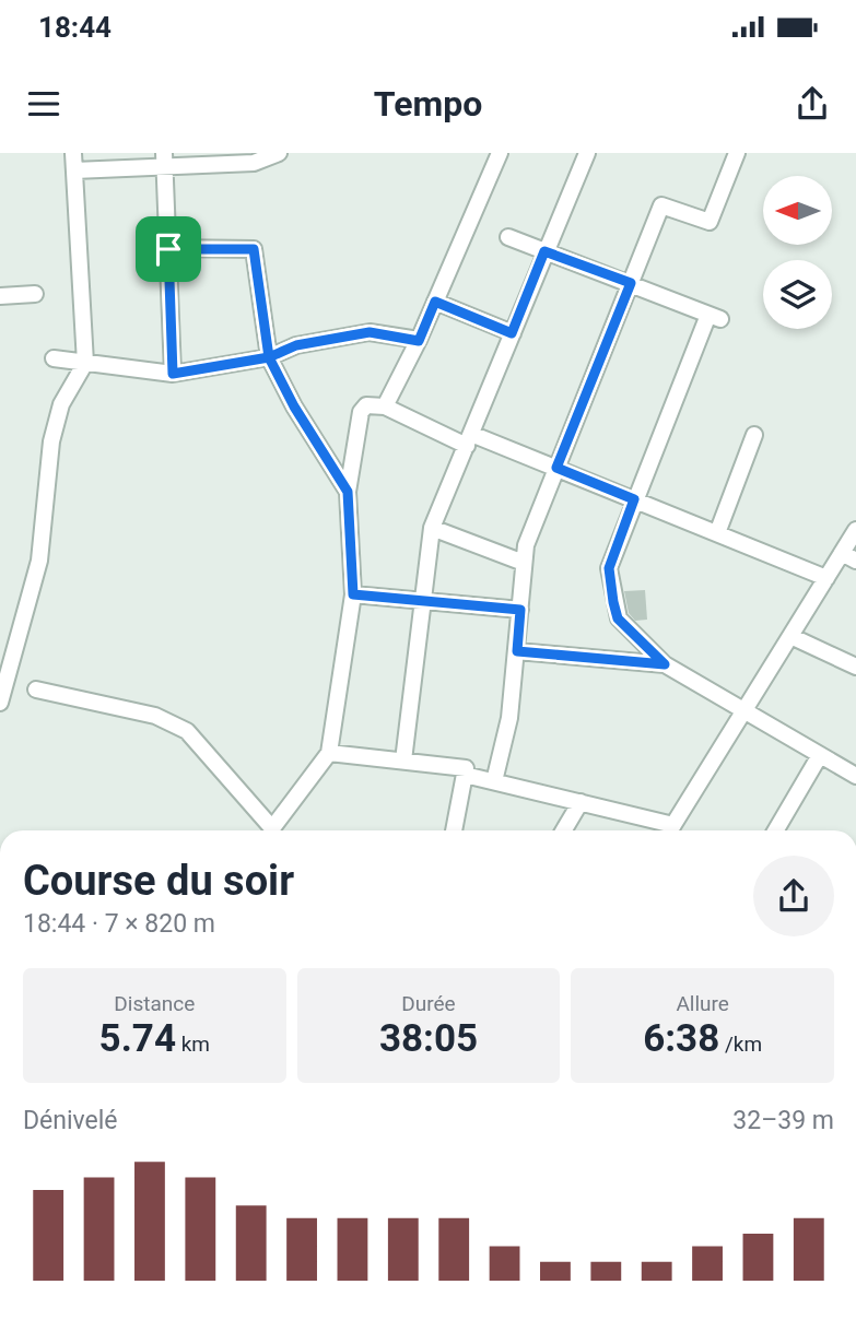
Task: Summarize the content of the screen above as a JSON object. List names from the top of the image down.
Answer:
{
  "north": "left",
  "page": {
    "status": "18:44",
    "header": "Tempo",
    "heading": ["Course du soir", "18:44 · 7 × 820 m"],
    "stats": [
      ["Distance", "5.74 km"],
      ["Durée", "38:05"],
      ["Allure", "6:38 /km"]
    ],
    "chart": ["Dénivelé", "32–39 m"]
  }
}
